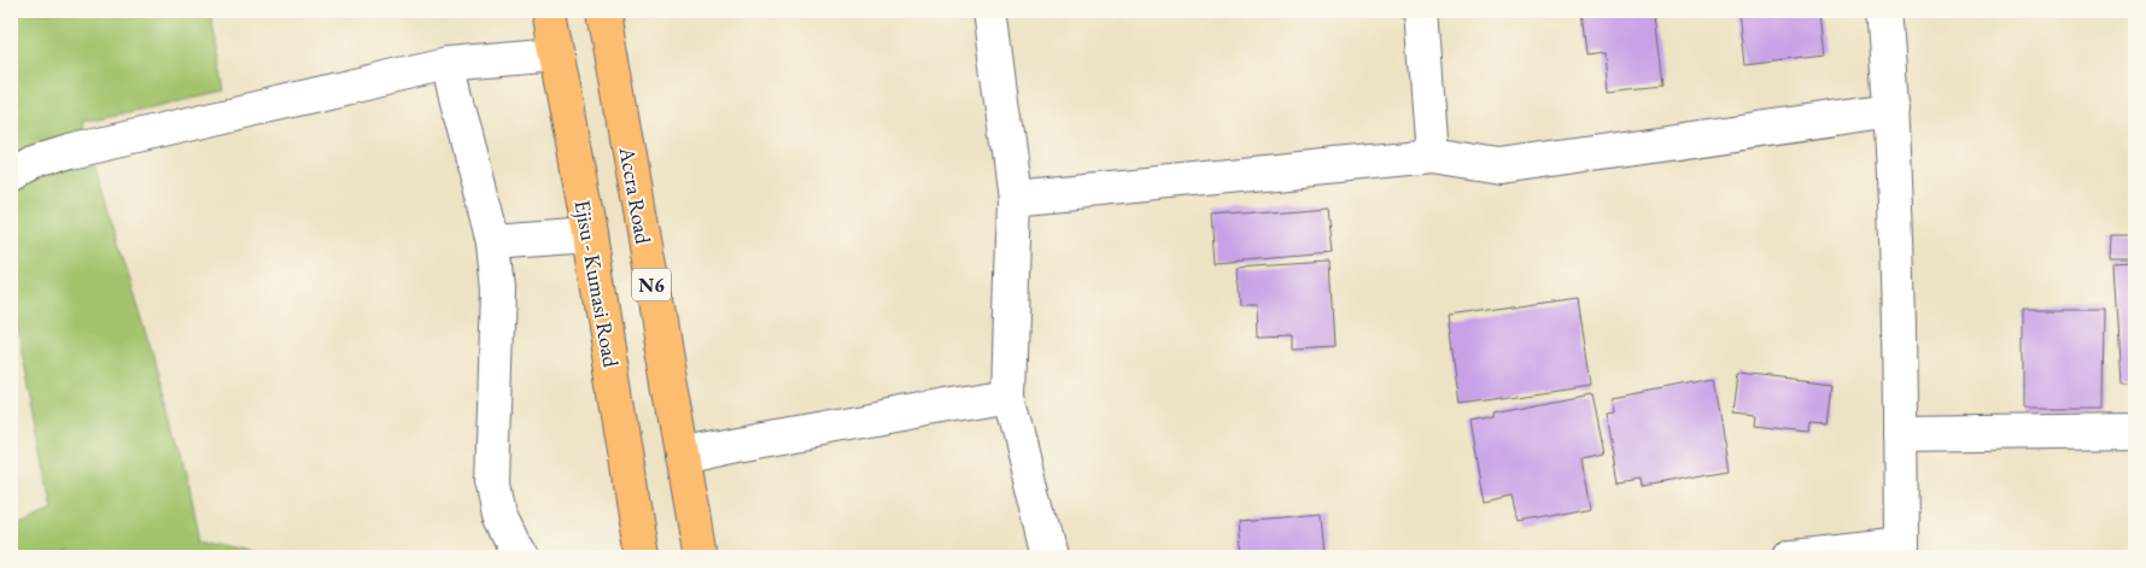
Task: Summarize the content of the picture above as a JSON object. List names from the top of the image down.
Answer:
{
  "streets": {
    "highway": ["Accra Road", "Ejisu - Kumasi Road", "N6"]
  }
}
